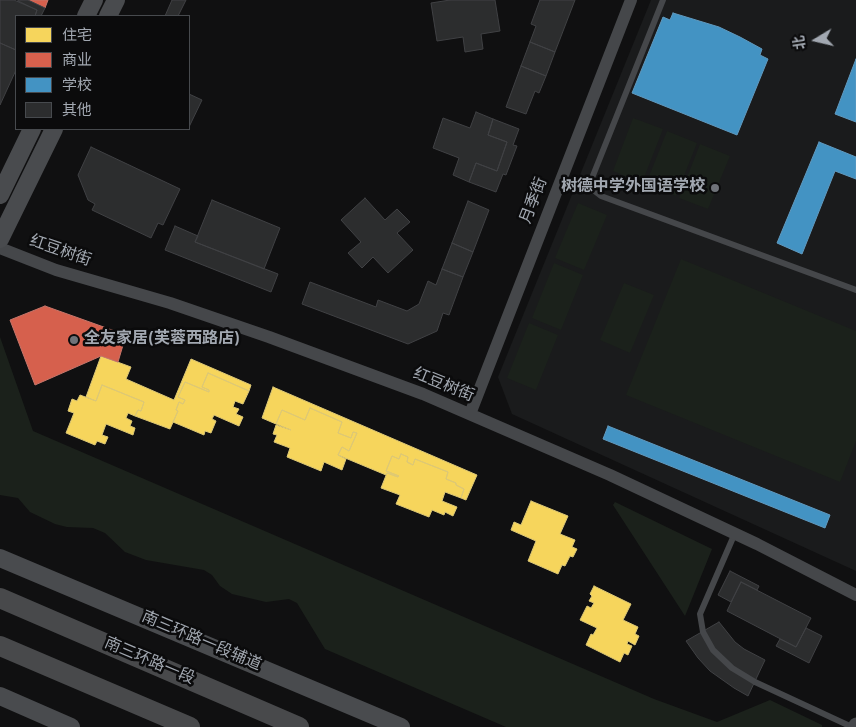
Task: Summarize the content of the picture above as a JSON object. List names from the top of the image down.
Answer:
{
  "streets": {
    "highway": ["南三环路一段"],
    "main road": ["南三环路一段辅道"],
    "street": ["月季街", "红豆树街"]
  },
  "crossings": [
    ["月季街", "红豆树街"]
  ],
  "places": ["树德中学外国语学校", "全友家居(芙蓉西路店)"],
  "legend": [
    "住宅",
    "商业",
    "学校",
    "其他"
  ],
  "north": "left"
}
